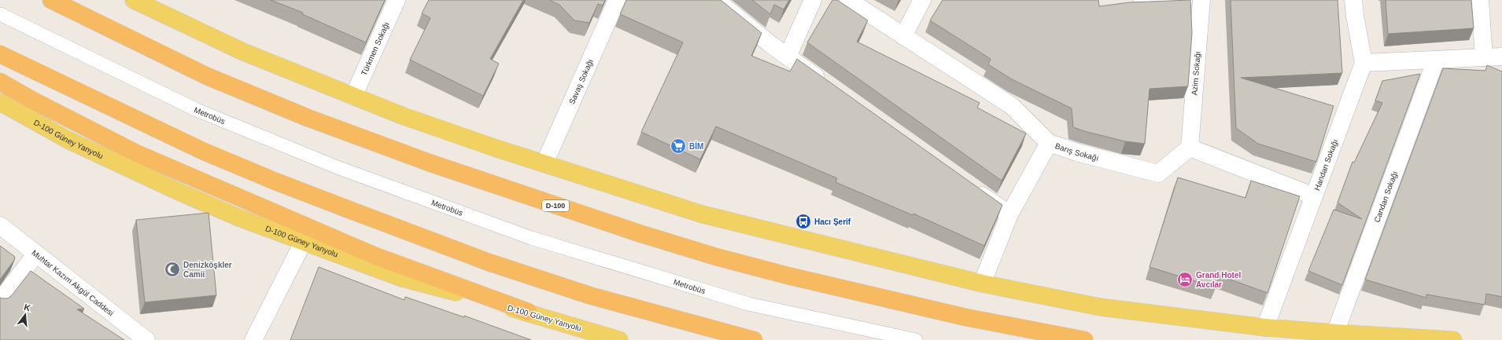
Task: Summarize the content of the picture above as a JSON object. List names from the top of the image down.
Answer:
{
  "streets": {
    "highway": ["D-100"],
    "main road": ["D-100 Güney Yanyolu"],
    "street": [
      "Türkmen Sokağı",
      "Azim Sokağı",
      "Savaş Sokağı",
      "Barış Sokağı",
      "Handan Sokağı",
      "Candan Sokağı",
      "Muhtar Kazım Akgül Caddesi"
    ],
    "lane": ["Metrobüs"]
  },
  "crossings": [
    ["Azim Sokağı", "Barış Sokağı"]
  ],
  "places": {
    "supermarket": ["BİM"],
    "bus stop": ["Hacı Şerif"],
    "mosque": ["Denizköşkler Camii"],
    "hotel": ["Grand Hotel Avcılar"]
  },
  "north": "top"
}
